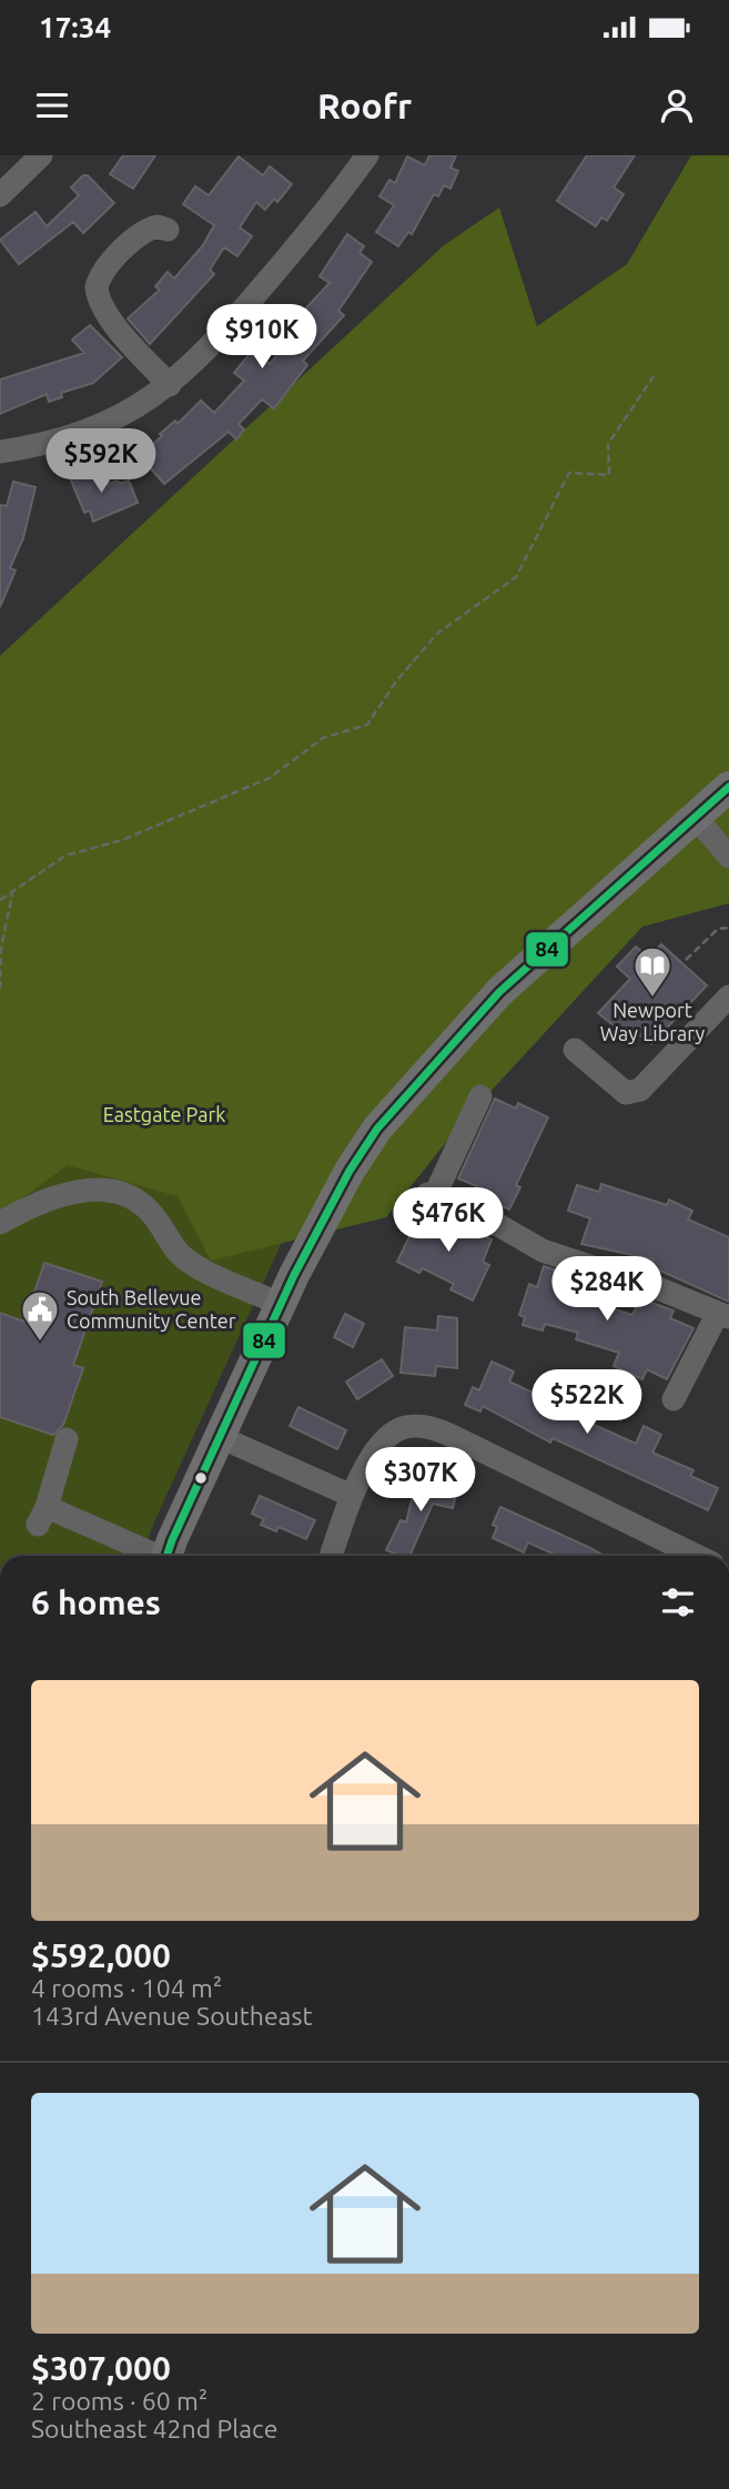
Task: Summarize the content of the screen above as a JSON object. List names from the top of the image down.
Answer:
{
  "parks": ["Eastgate Park"],
  "places": {
    "library": ["Newport Way Library"],
    "public building": ["South Bellevue Community Center"]
  },
  "lines": ["transit line 84"],
  "page": {
    "status": "17:34",
    "header": "Roofr",
    "price": [
      "$910K",
      "$592K",
      "$476K",
      "$284K",
      "$522K",
      "$307K"
    ],
    "heading": "6 homes",
    "list": [
      {
        "name": "$592,000",
        "note": "4 rooms · 104 m² · 143rd Avenue Southeast"
      },
      {
        "name": "$307,000",
        "note": "2 rooms · 60 m² · Southeast 42nd Place"
      }
    ]
  }
}
